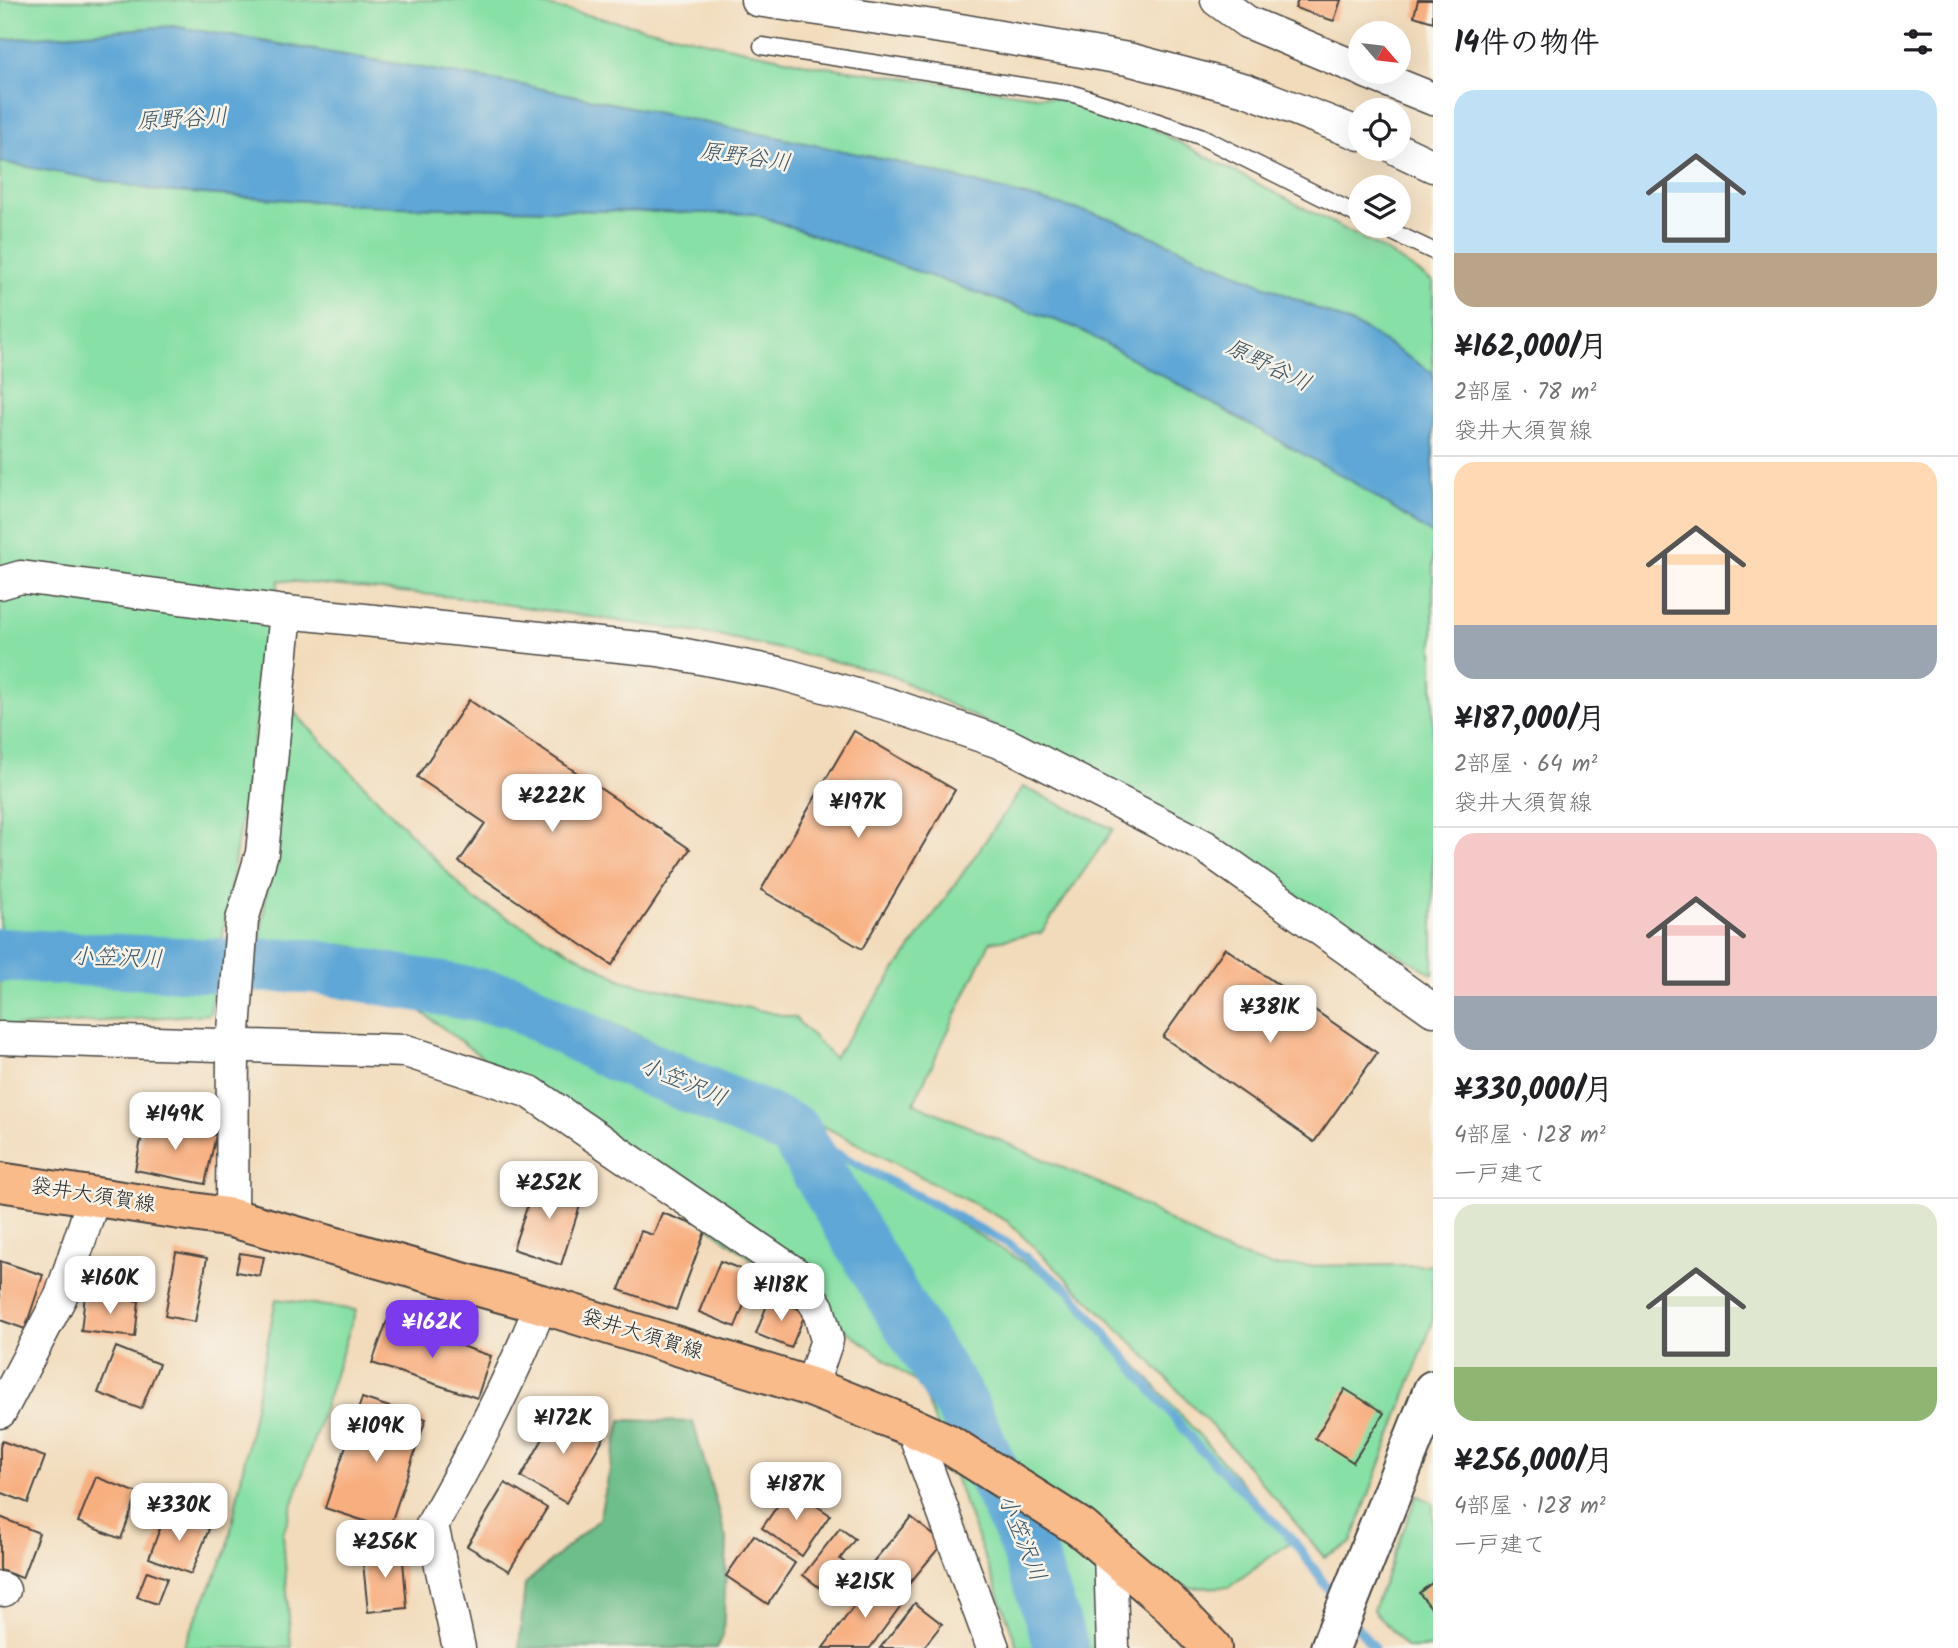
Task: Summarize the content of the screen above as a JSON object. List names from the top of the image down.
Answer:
{
  "streets": {
    "main road": ["袋井大須賀線"]
  },
  "water": ["原野谷川", "小笠沢川"],
  "north": "bottom right",
  "page": {
    "heading": "14件の物件",
    "list": [
      {
        "name": "¥162,000/月",
        "note": "2部屋 · 78 m² · 袋井大須賀線"
      },
      {
        "name": "¥187,000/月",
        "note": "2部屋 · 64 m² · 袋井大須賀線"
      },
      {
        "name": "¥330,000/月",
        "note": "4部屋 · 128 m² · 一戸建て"
      },
      {
        "name": "¥256,000/月",
        "note": "4部屋 · 128 m² · 一戸建て"
      }
    ],
    "price": [
      "¥222K",
      "¥197K",
      "¥381K",
      "¥149K",
      "¥252K",
      "¥160K",
      "¥118K",
      "¥162K",
      "¥172K",
      "¥109K",
      "¥187K",
      "¥330K",
      "¥256K",
      "¥215K"
    ]
  }
}
